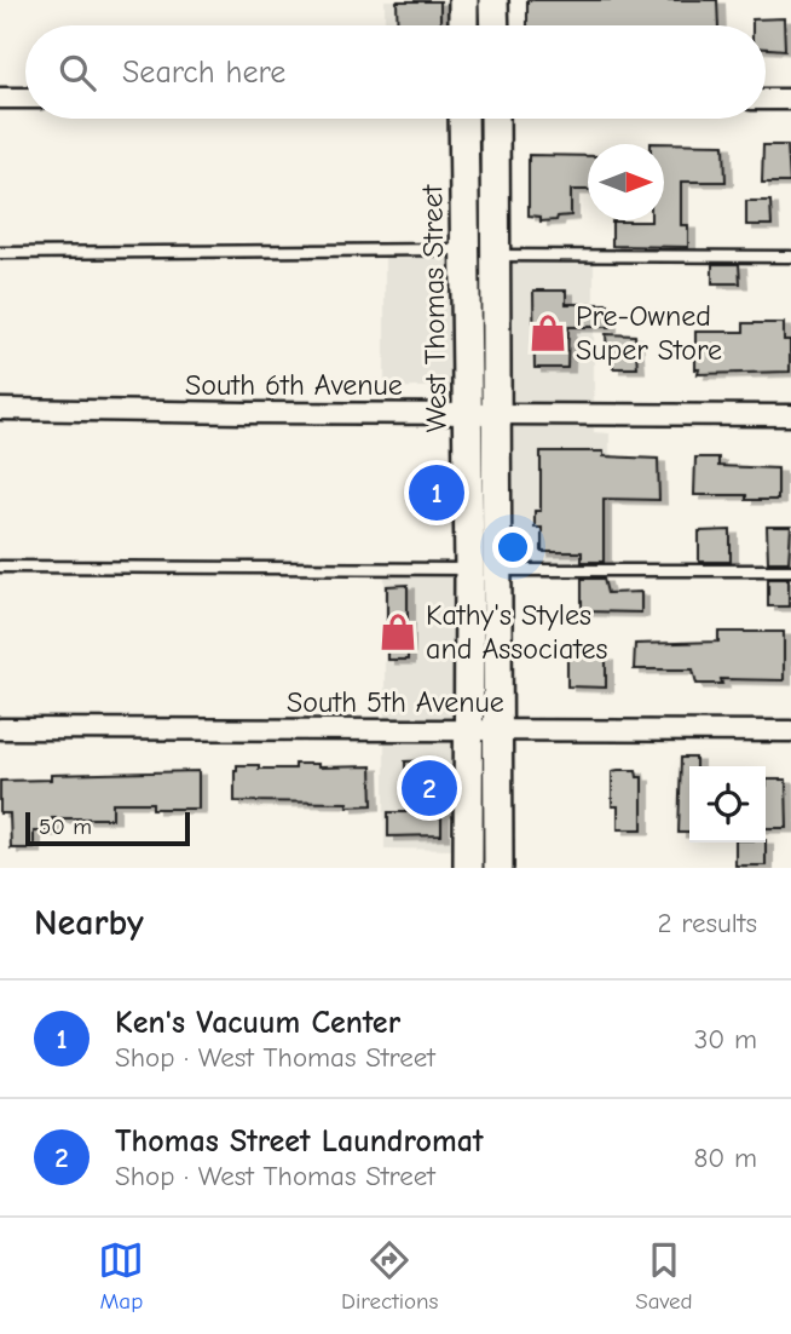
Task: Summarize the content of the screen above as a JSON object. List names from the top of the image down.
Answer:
{
  "streets": {
    "main road": ["West Thomas Street"],
    "street": ["South 6th Avenue", "South 5th Avenue"]
  },
  "crossings": [
    ["West Thomas Street", "South 6th Avenue"],
    ["West Thomas Street", "South 5th Avenue"]
  ],
  "places": {
    "shop": ["Pre-Owned Super Store", "Kathy's Styles and Associates"]
  },
  "scale_bar": "50 m",
  "north": "right",
  "page": {
    "search": "Search here",
    "pins": ["1", "2"],
    "scale": "50 m",
    "heading": ["Nearby", "2 results"],
    "list": [
      {
        "mark": "1",
        "name": "Ken's Vacuum Center",
        "note": "Shop · West Thomas Street",
        "value": "30 m"
      },
      {
        "mark": "2",
        "name": "Thomas Street Laundromat",
        "note": "Shop · West Thomas Street",
        "value": "80 m"
      }
    ],
    "nav": ["Map", "Directions", "Saved"]
  }
}
